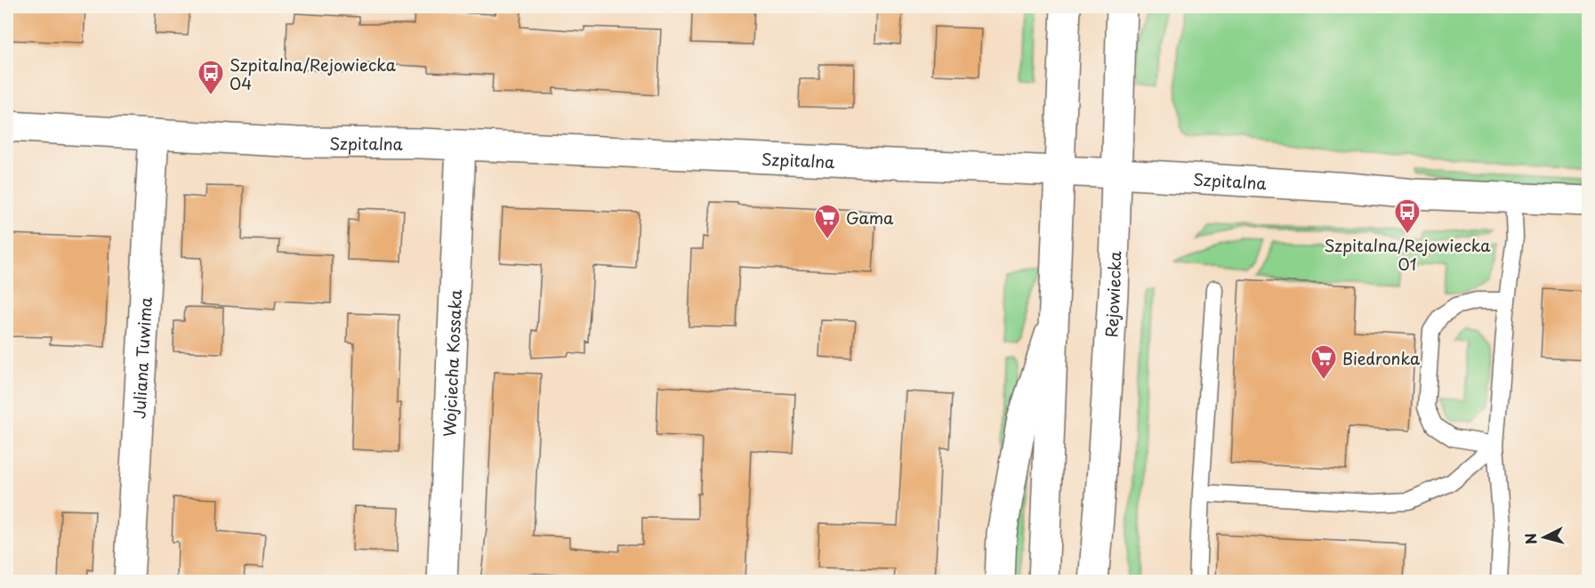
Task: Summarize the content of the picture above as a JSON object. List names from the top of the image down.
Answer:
{
  "streets": {
    "main road": [
      "Szpitalna",
      "Rejowiecka",
      "Juliana Tuwima",
      "Wojciecha Kossaka"
    ]
  },
  "crossings": [
    ["Szpitalna", "Rejowiecka"],
    ["Szpitalna", "Juliana Tuwima"],
    ["Szpitalna", "Wojciecha Kossaka"]
  ],
  "places": {
    "bus stop": ["Szpitalna/Rejowiecka 04", "Szpitalna/Rejowiecka 01"],
    "supermarket": ["Gama", "Biedronka"]
  },
  "north": "left"
}
